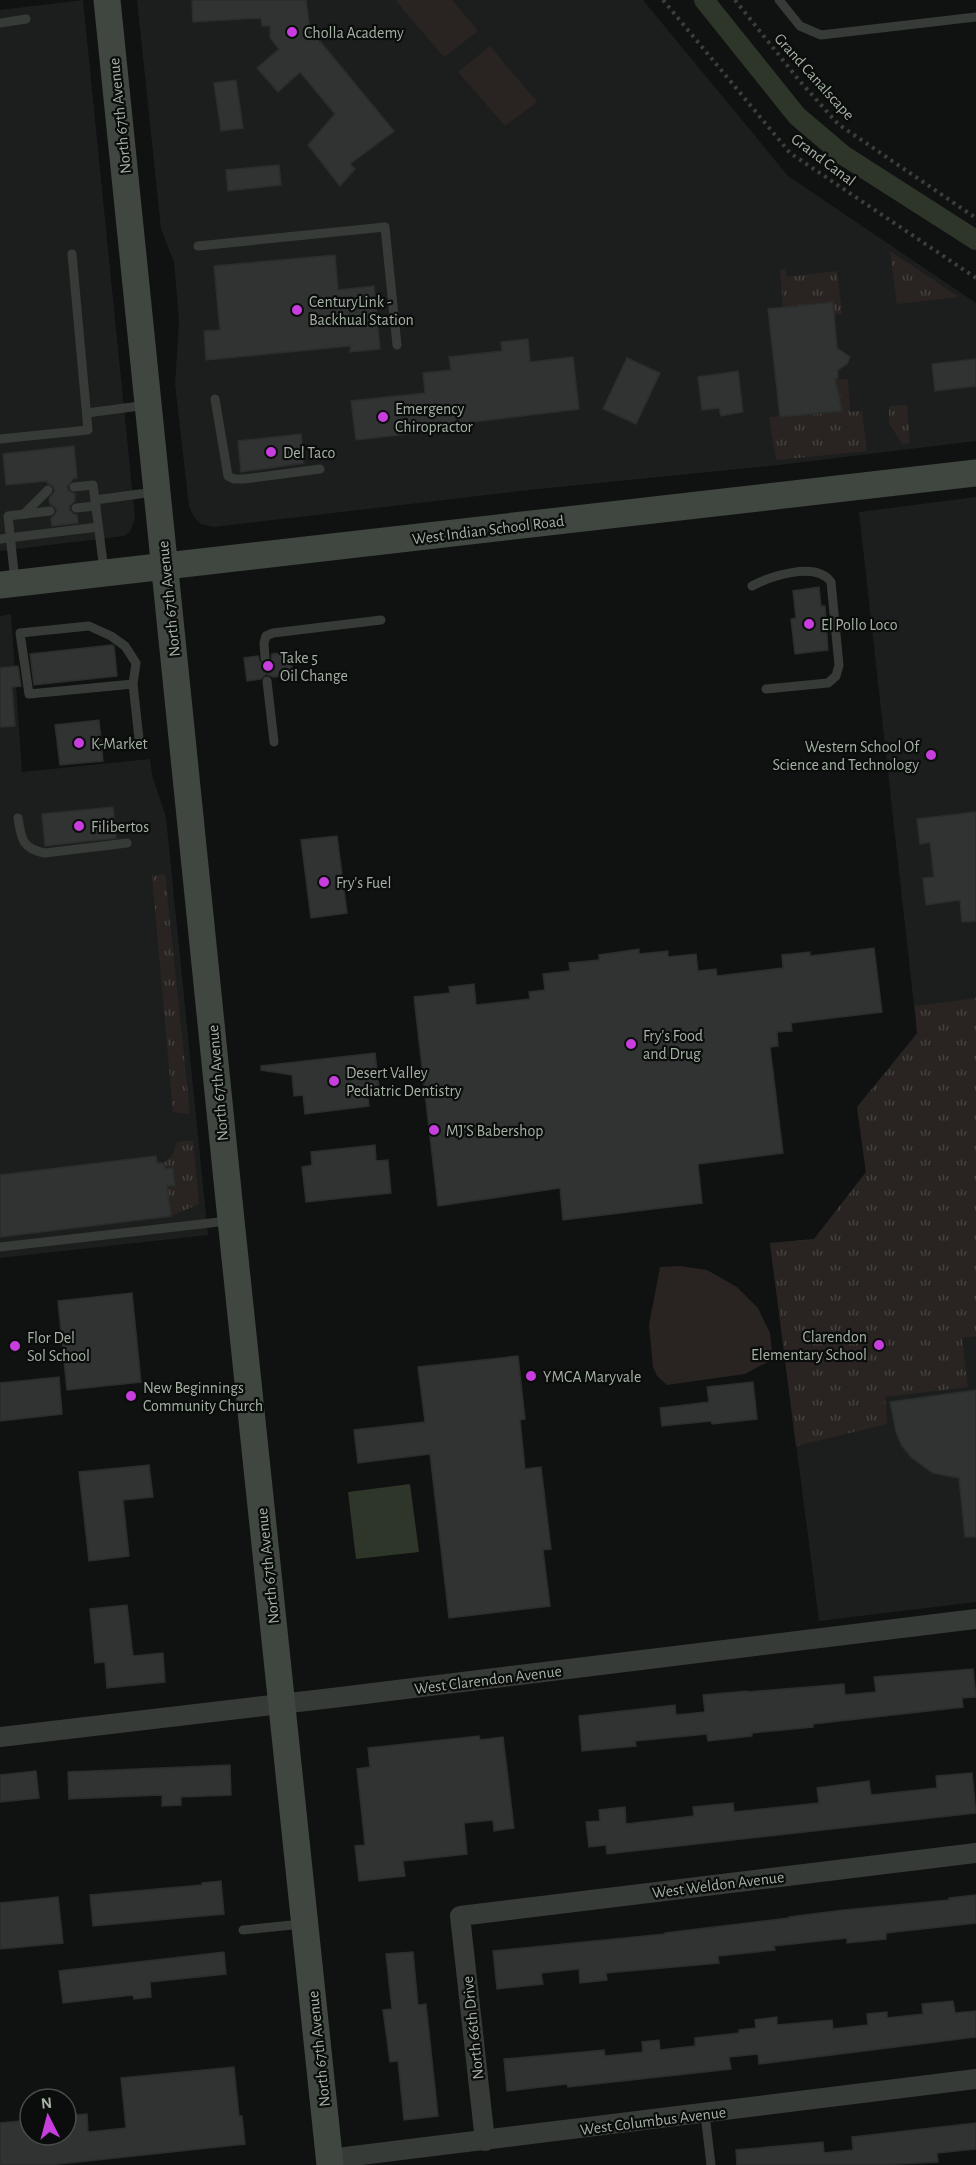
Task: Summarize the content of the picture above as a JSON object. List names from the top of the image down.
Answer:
{
  "streets": {
    "main road": ["North 67th Avenue", "West Indian School Road"],
    "street": [
      "West Clarendon Avenue",
      "West Weldon Avenue",
      "North 66th Drive",
      "West Columbus Avenue"
    ],
    "path": ["Grand Canalscape", "Grand Canal"]
  },
  "crossings": [
    ["North 67th Avenue", "West Indian School Road"],
    ["North 67th Avenue", "West Clarendon Avenue"],
    ["North 67th Avenue", "West Columbus Avenue"],
    ["West Weldon Avenue", "North 66th Drive"],
    ["North 66th Drive", "West Columbus Avenue"]
  ],
  "places": [
    "Cholla Academy",
    "CenturyLink - Backhual Station",
    "Emergency Chiropractor",
    "Del Taco",
    "El Pollo Loco",
    "Take 5 Oil Change",
    "K-Market",
    "Western School Of Science and Technology",
    "Filibertos",
    "Fry's Fuel",
    "Fry's Food and Drug",
    "Desert Valley Pediatric Dentistry",
    "MJ'S Babershop",
    "Clarendon Elementary School",
    "Flor Del Sol School",
    "YMCA Maryvale",
    "New Beginnings Community Church"
  ],
  "north": "top"
}
